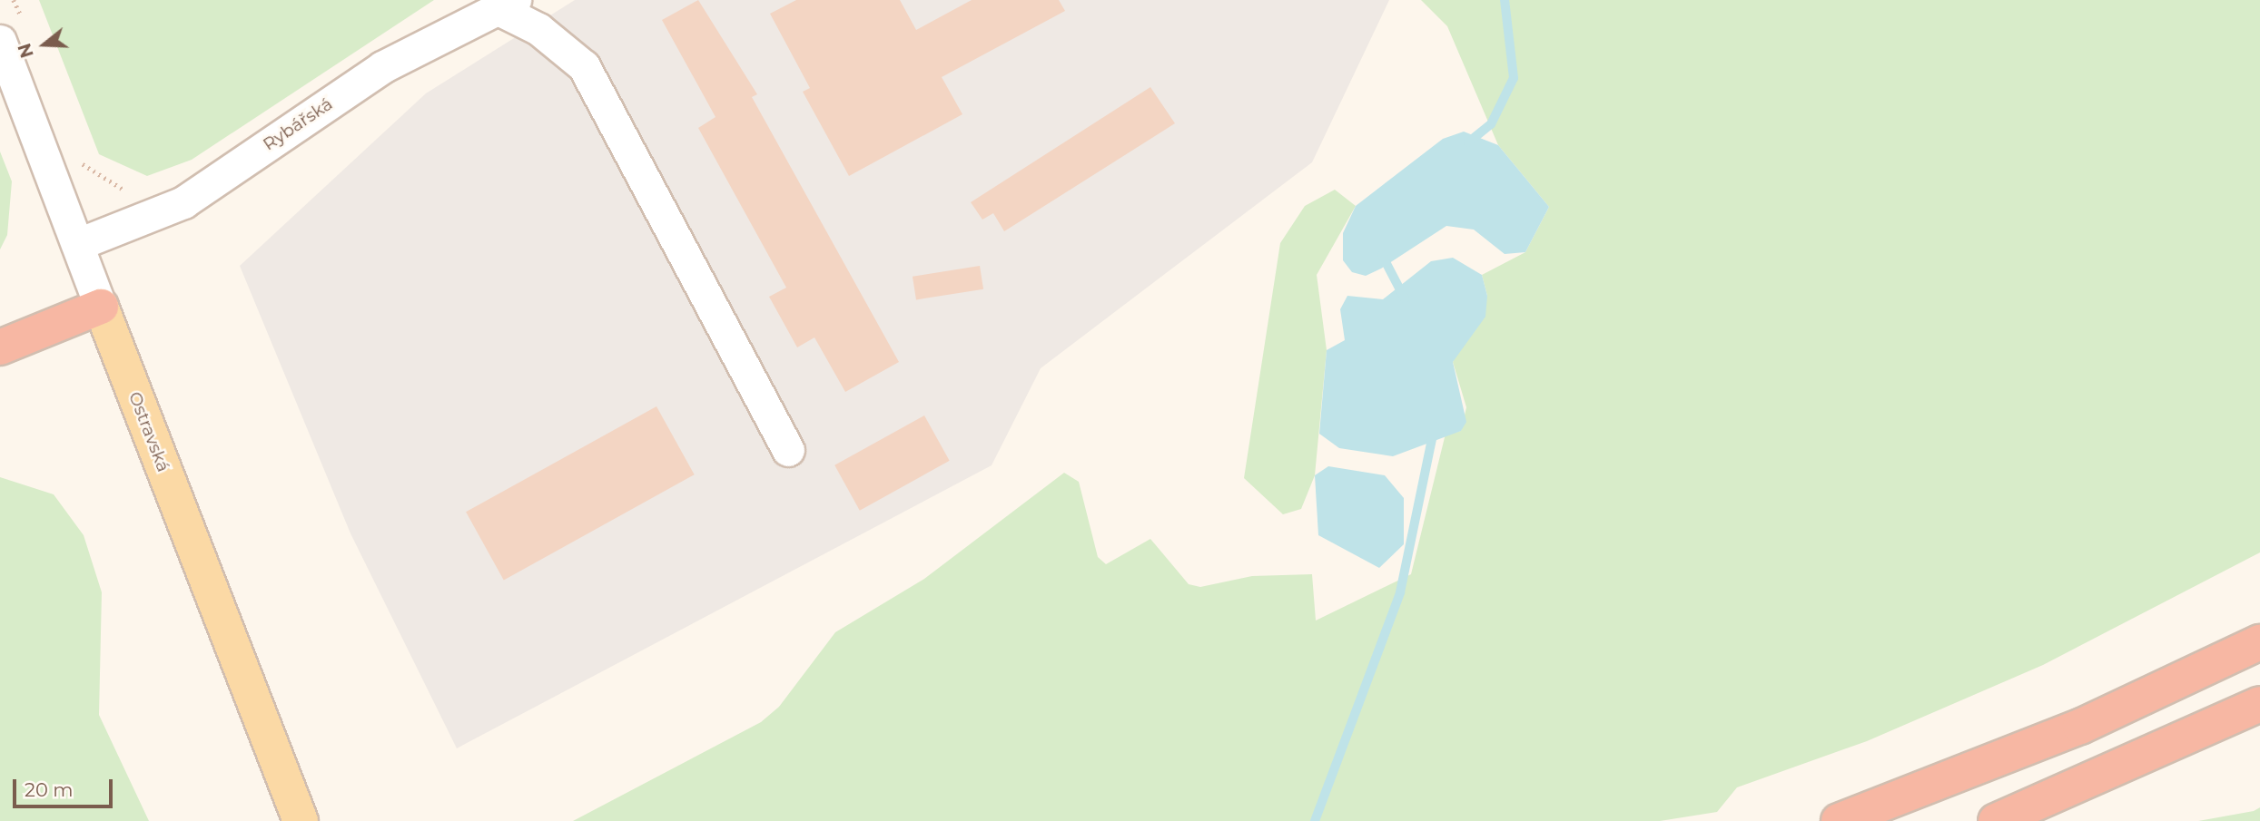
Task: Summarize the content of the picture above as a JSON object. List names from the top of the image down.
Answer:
{
  "streets": {
    "main road": ["Ostravská"],
    "street": ["Rybářská"]
  },
  "crossings": [
    ["Rybářská", "Ostravská"]
  ],
  "scale_bar": "20 m",
  "north": "left"
}
